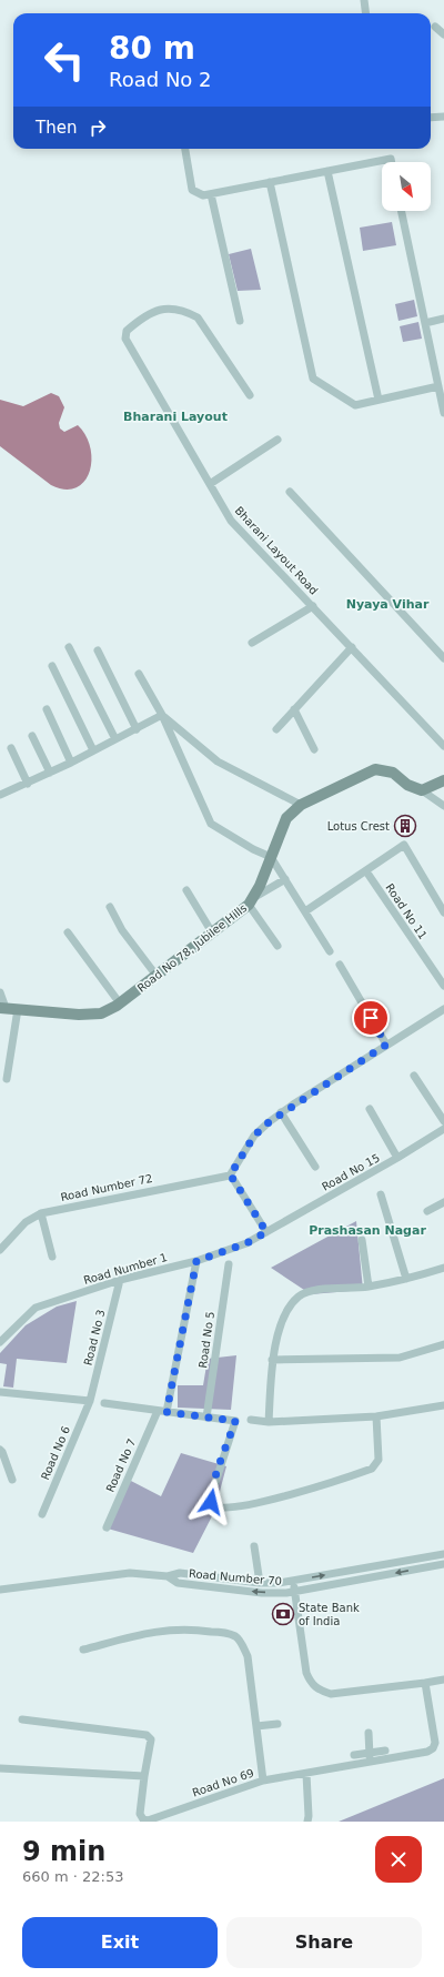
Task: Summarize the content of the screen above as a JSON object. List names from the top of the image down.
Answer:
{
  "streets": {
    "main road": ["Road No 78, Jubilee Hills"],
    "street": [
      "Bharani Layout Road",
      "Road No 11",
      "Road No 15",
      "Road Number 72",
      "Road Number 1",
      "Road No 3",
      "Road No 5",
      "Road No 6",
      "Road No 7",
      "Road Number 70",
      "Road No 69"
    ]
  },
  "crossings": [
    ["Road No 15", "Road Number 1"],
    ["Road Number 1", "Road No 3"],
    ["Road No 3", "Road No 6"]
  ],
  "districts": ["Bharani Layout", "Nyaya Vihar", "Prashasan Nagar"],
  "places": {
    "building": ["Lotus Crest"],
    "bank": ["State Bank of India"]
  },
  "north": "bottom right",
  "page": {
    "turn": ["80 m", "Road No 2"],
    "then": "Then",
    "heading": ["9 min", "660 m · 22:53"],
    "buttons": ["Exit", "Share"]
  }
}
